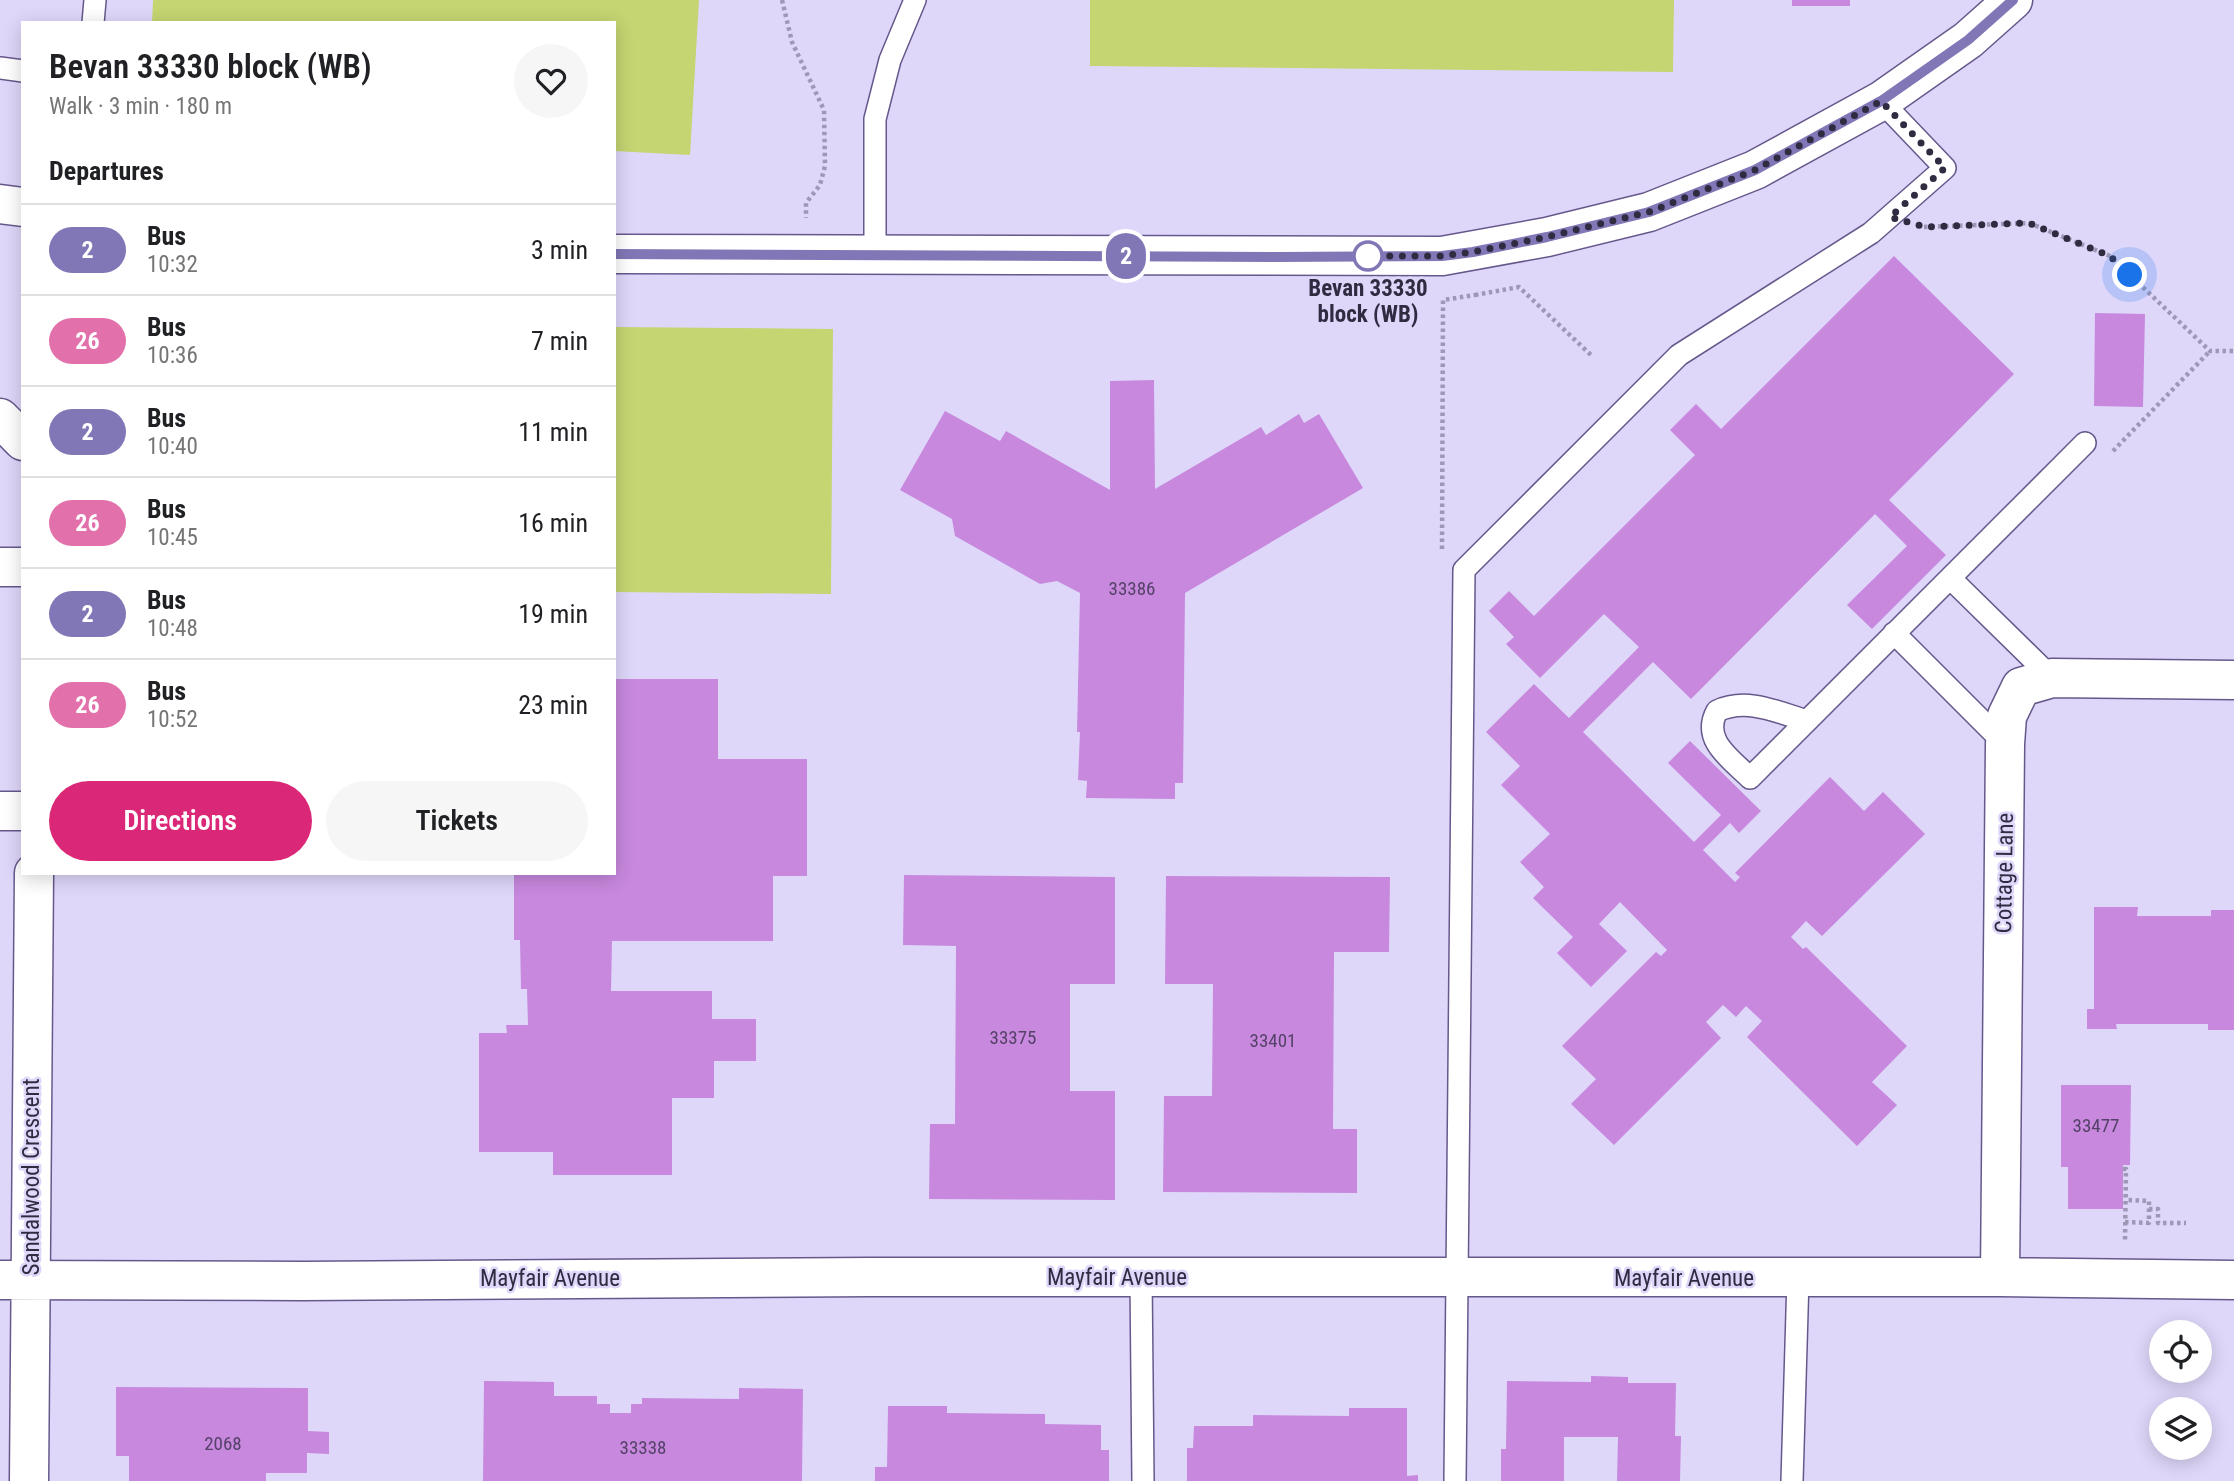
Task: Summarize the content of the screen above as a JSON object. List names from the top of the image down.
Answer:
{
  "streets": {
    "street": ["Cottage Lane", "Sandalwood Crescent", "Mayfair Avenue"]
  },
  "crossings": [
    ["Cottage Lane", "Mayfair Avenue"],
    ["Sandalwood Crescent", "Mayfair Avenue"]
  ],
  "places": ["Bevan 33330 block (WB)"],
  "lines": ["bus line 2"],
  "house_numbers": [
    "33386",
    "33375",
    "33401",
    "33477",
    "2068",
    "33338"
  ],
  "page": {
    "on_map": "2",
    "heading": [
      ["Bevan 33330 block (WB)", "Walk · 3 min · 180 m"],
      "Departures"
    ],
    "list": [
      {
        "mark": "2",
        "name": "Bus",
        "note": "10:32",
        "value": "3 min"
      },
      {
        "mark": "26",
        "name": "Bus",
        "note": "10:36",
        "value": "7 min"
      },
      {
        "mark": "2",
        "name": "Bus",
        "note": "10:40",
        "value": "11 min"
      },
      {
        "mark": "26",
        "name": "Bus",
        "note": "10:45",
        "value": "16 min"
      },
      {
        "mark": "2",
        "name": "Bus",
        "note": "10:48",
        "value": "19 min"
      },
      {
        "mark": "26",
        "name": "Bus",
        "note": "10:52",
        "value": "23 min"
      }
    ],
    "buttons": ["Directions", "Tickets"]
  }
}
